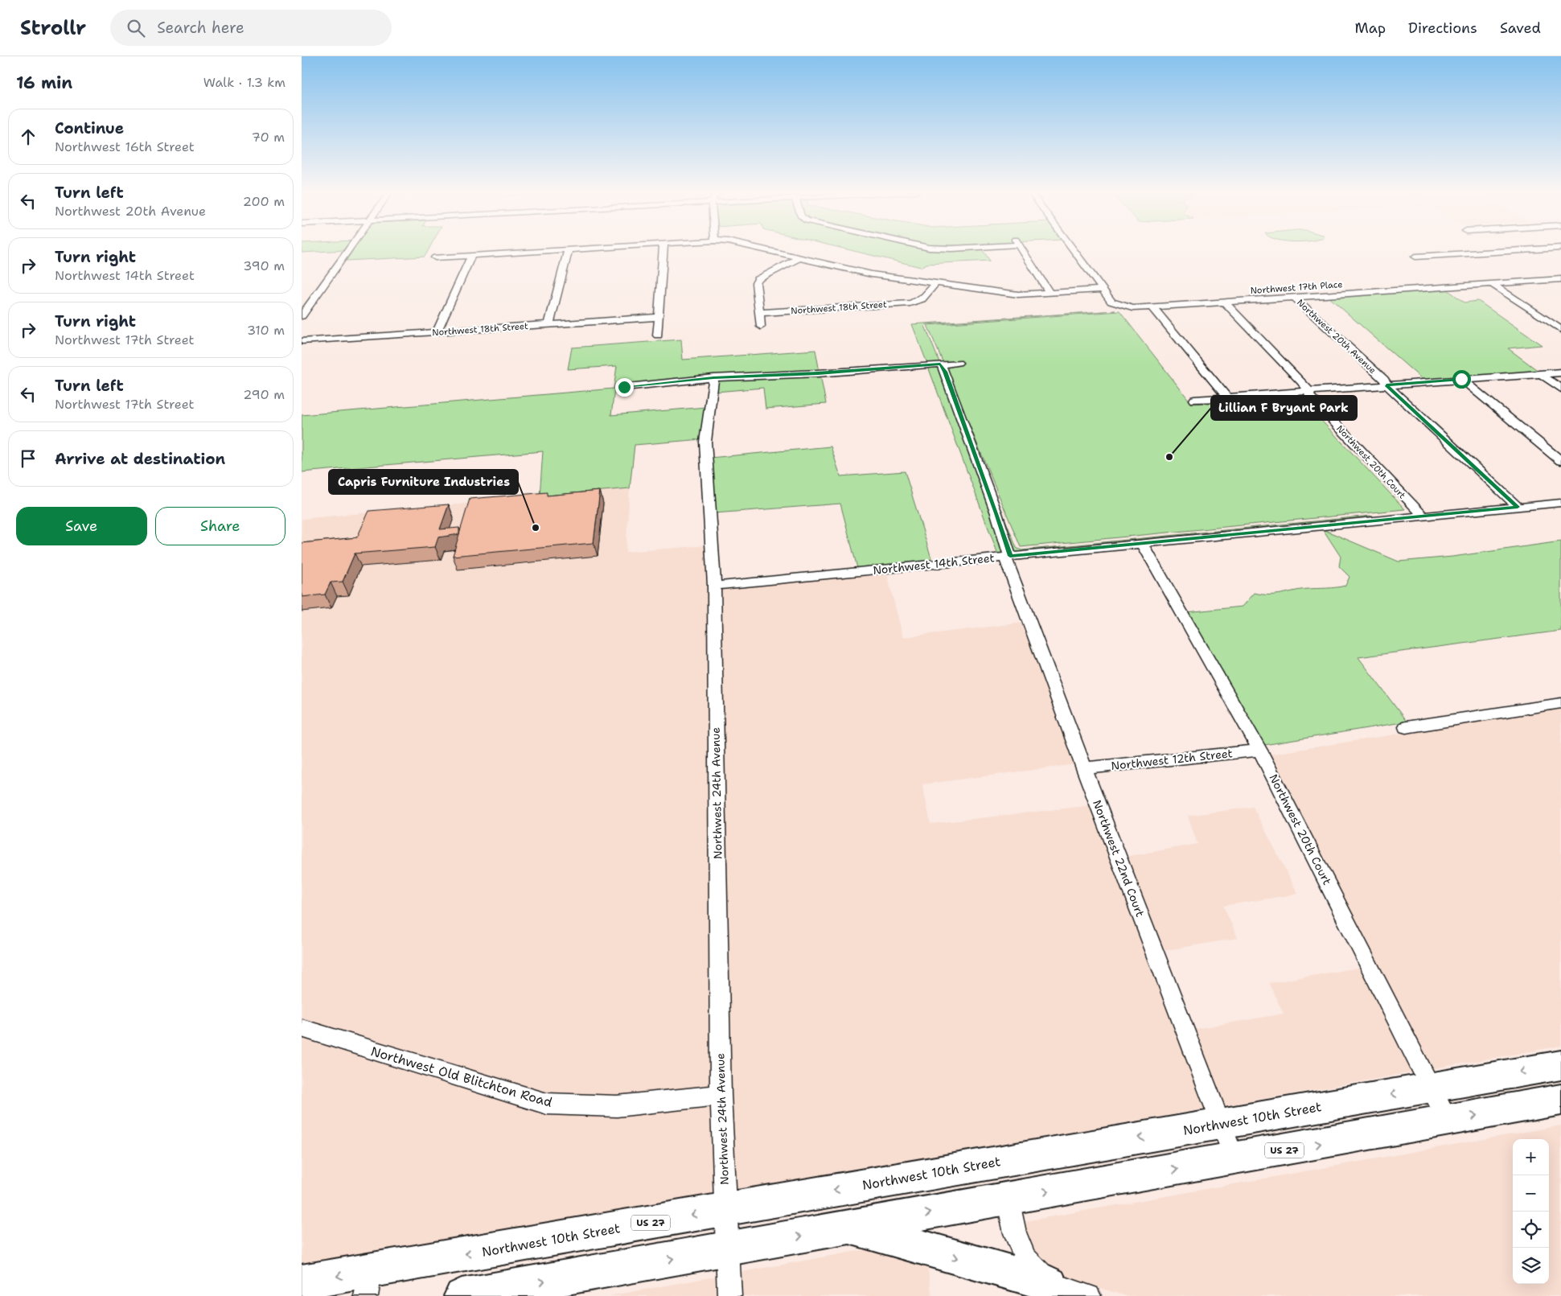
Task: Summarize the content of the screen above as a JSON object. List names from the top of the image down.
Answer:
{
  "streets": {
    "highway": ["Northwest 10th Street", "US 27"],
    "street": [
      "Northwest 17th Place",
      "Northwest 18th Street",
      "Northwest 20th Avenue",
      "Northwest 20th Court",
      "Northwest 14th Street",
      "Northwest 12th Street",
      "Northwest 24th Avenue",
      "Northwest 22nd Court",
      "Northwest Old Blitchton Road"
    ]
  },
  "crossings": [
    ["Northwest 17th Place", "Northwest 20th Avenue"],
    ["Northwest 17th Place", "Northwest 20th Court"],
    ["Northwest 20th Avenue", "Northwest 14th Street"],
    ["Northwest 20th Court", "Northwest 14th Street"],
    ["Northwest 20th Court", "Northwest 12th Street"],
    ["Northwest 20th Court", "Northwest 10th Street"],
    ["Northwest 20th Court", "US 27"],
    ["Northwest 14th Street", "Northwest 24th Avenue"],
    ["Northwest 14th Street", "Northwest 22nd Court"],
    ["Northwest 12th Street", "Northwest 22nd Court"],
    ["Northwest 24th Avenue", "Northwest Old Blitchton Road"],
    ["Northwest 24th Avenue", "Northwest 10th Street"],
    ["Northwest 24th Avenue", "US 27"],
    ["Northwest 22nd Court", "Northwest 10th Street"],
    ["Northwest 22nd Court", "US 27"]
  ],
  "places": ["Lillian F Bryant Park", "Capris Furniture Industries"],
  "page": {
    "header": "Strollr",
    "search": "Search here",
    "nav": ["Map", "Directions", "Saved"],
    "heading": ["16 min", "Walk · 1.3 km"],
    "list": [
      ["Continue", "Northwest 16th Street", "70 m"],
      ["Turn left", "Northwest 20th Avenue", "200 m"],
      ["Turn right", "Northwest 14th Street", "390 m"],
      ["Turn right", "Northwest 17th Street", "310 m"],
      ["Turn left", "Northwest 17th Street", "290 m"],
      "Arrive at destination"
    ],
    "buttons": ["Save", "Share"],
    "map_buttons": ["+", "−"]
  }
}
